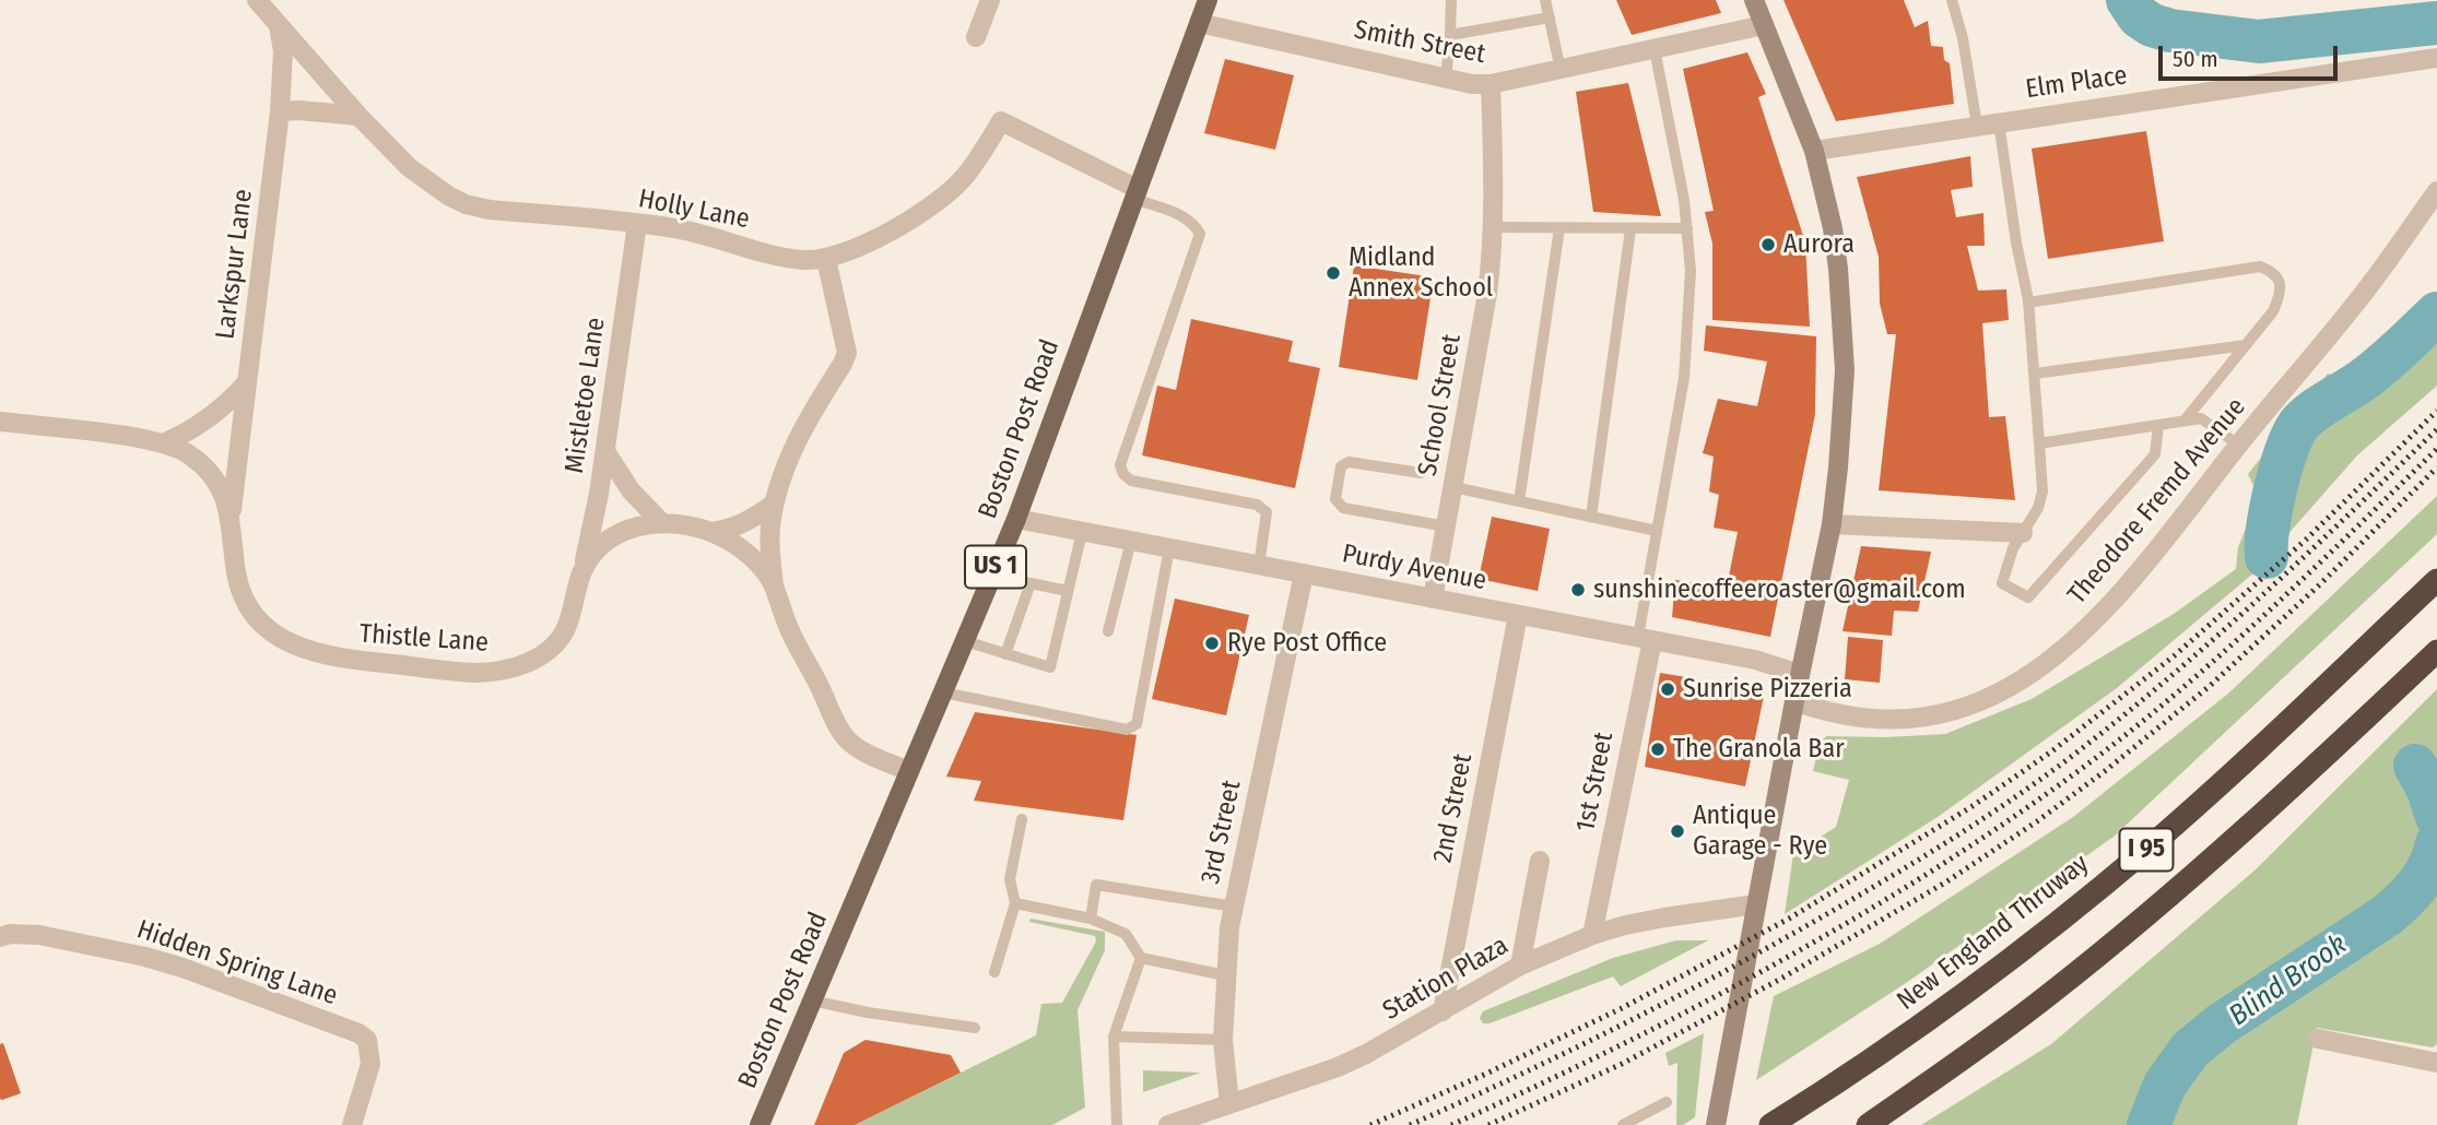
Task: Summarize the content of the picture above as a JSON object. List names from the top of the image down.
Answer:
{
  "streets": {
    "highway": ["I 95", "New England Thruway"],
    "main road": ["Boston Post Road", "US 1"],
    "street": [
      "Smith Street",
      "Elm Place",
      "Holly Lane",
      "Larkspur Lane",
      "Mistletoe Lane",
      "School Street",
      "Theodore Fremd Avenue",
      "Purdy Avenue",
      "Thistle Lane",
      "1st Street",
      "2nd Street",
      "3rd Street",
      "Hidden Spring Lane",
      "Station Plaza"
    ]
  },
  "crossings": [
    ["Smith Street", "School Street"],
    ["Smith Street", "Boston Post Road"],
    ["Holly Lane", "Larkspur Lane"],
    ["Holly Lane", "Mistletoe Lane"],
    ["Holly Lane", "Boston Post Road"],
    ["Larkspur Lane", "Thistle Lane"],
    ["Mistletoe Lane", "Thistle Lane"],
    ["School Street", "Purdy Avenue"],
    ["Boston Post Road", "Purdy Avenue"],
    ["Boston Post Road", "Thistle Lane"],
    ["Purdy Avenue", "1st Street"],
    ["Purdy Avenue", "2nd Street"],
    ["Purdy Avenue", "3rd Street"],
    ["1st Street", "Station Plaza"],
    ["2nd Street", "Station Plaza"],
    ["3rd Street", "Station Plaza"]
  ],
  "water": ["Blind Brook"],
  "places": [
    "Aurora",
    "Midland Annex School",
    "sunshinecoffeeroaster@gmail.com",
    "Rye Post Office",
    "Sunrise Pizzeria",
    "The Granola Bar",
    "Antique Garage - Rye"
  ],
  "scale_bar": "50 m"
}
